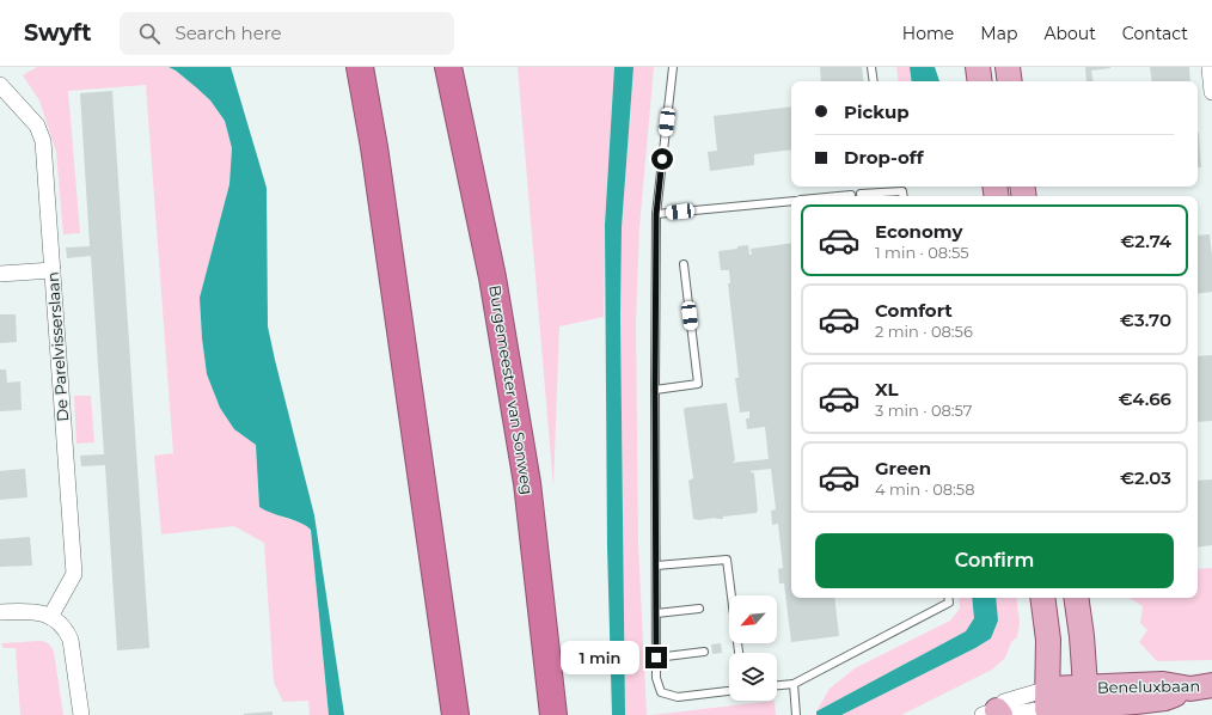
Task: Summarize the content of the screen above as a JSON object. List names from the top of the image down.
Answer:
{
  "streets": {
    "highway": ["Burgemeester van Sonweg"],
    "main road": ["Beneluxbaan"],
    "street": ["De Parelvisserslaan"]
  },
  "north": "bottom left",
  "page": {
    "header": "Swyft",
    "search": "Search here",
    "nav": [
      "Home",
      "Map",
      "About",
      "Contact"
    ],
    "banner": ["Pickup", "Drop-off"],
    "list": [
      {
        "name": "Economy",
        "note": "1 min · 08:55",
        "value": "€2.74"
      },
      {
        "name": "Comfort",
        "note": "2 min · 08:56",
        "value": "€3.70"
      },
      {
        "name": "XL",
        "note": "3 min · 08:57",
        "value": "€4.66"
      },
      {
        "name": "Green",
        "note": "4 min · 08:58",
        "value": "€2.03"
      }
    ],
    "buttons": "Confirm",
    "bubble": "1 min"
  }
}
